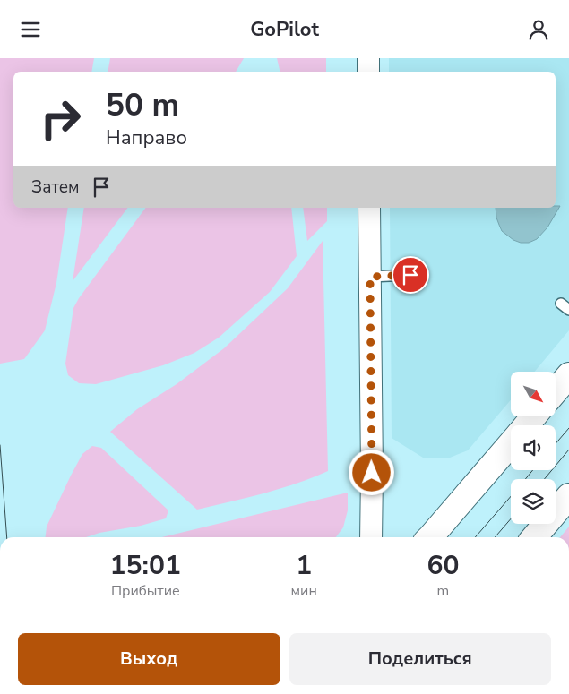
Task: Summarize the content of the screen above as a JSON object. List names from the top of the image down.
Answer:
{
  "north": "bottom right",
  "page": {
    "header": "GoPilot",
    "turn": ["50 m", "Направо"],
    "then": "Затем",
    "eta": [
      "15:01",
      "Прибытие",
      "1",
      "мин",
      "60",
      "m"
    ],
    "buttons": ["Выход", "Поделиться"]
  }
}
